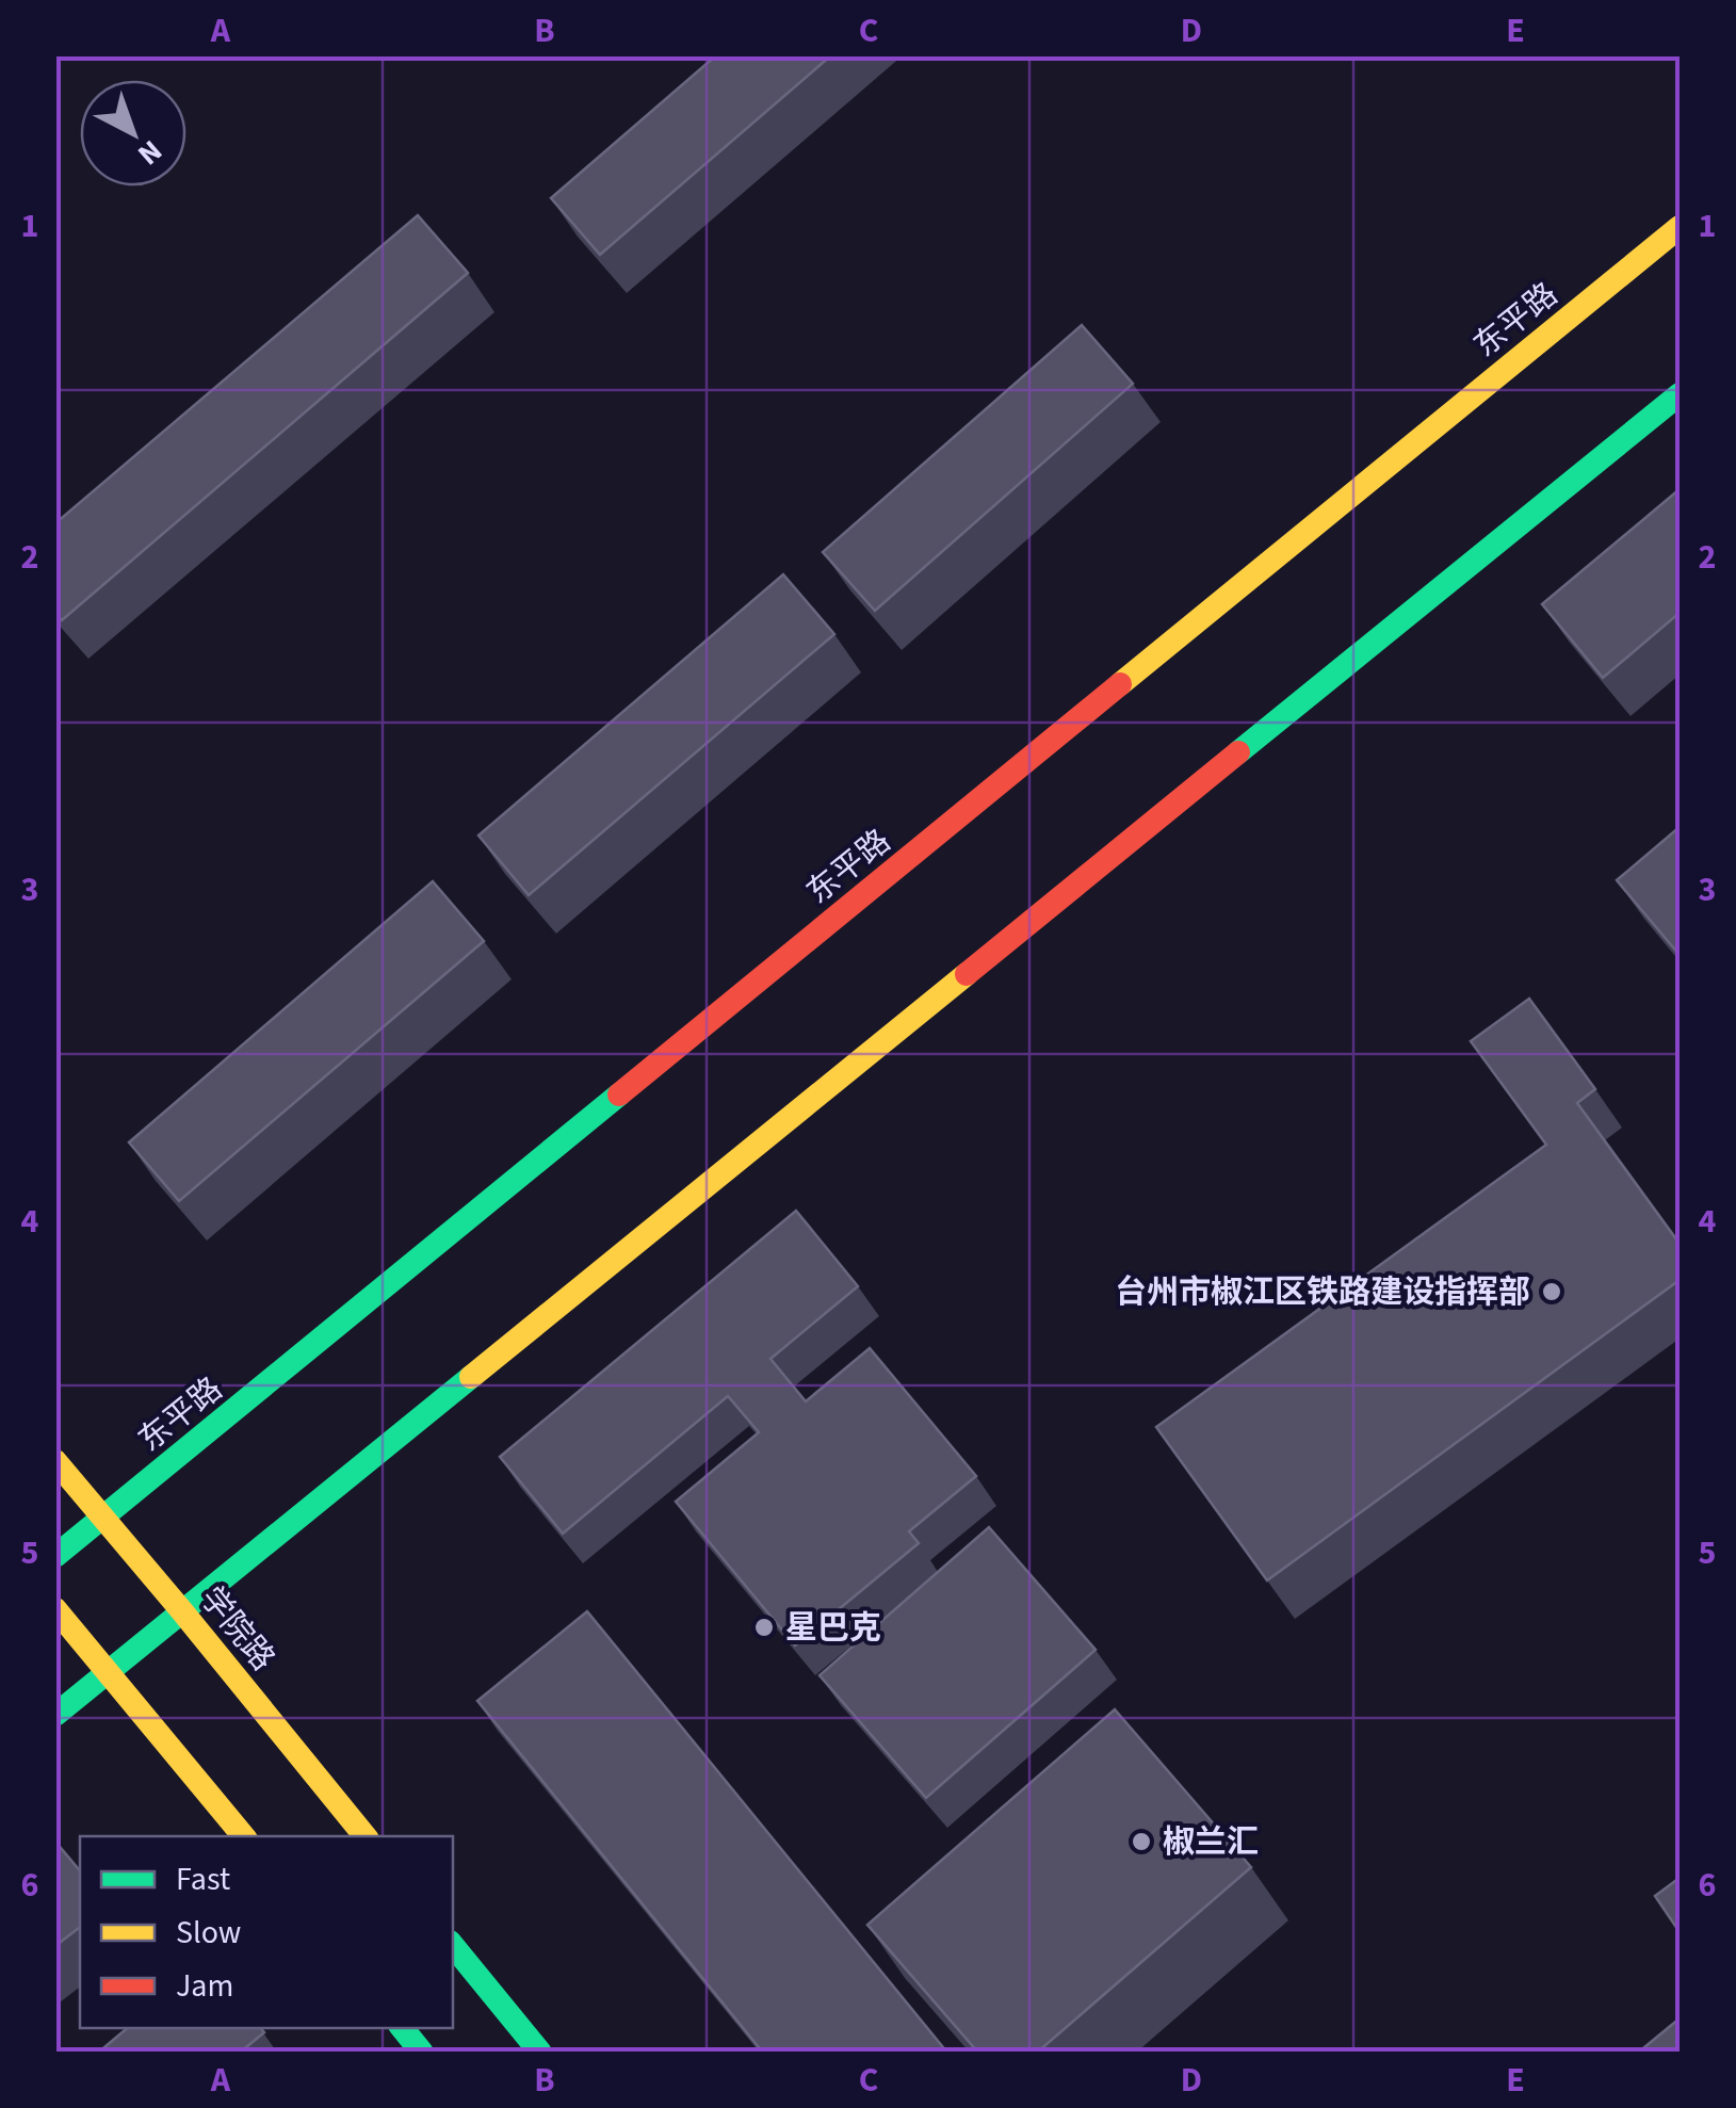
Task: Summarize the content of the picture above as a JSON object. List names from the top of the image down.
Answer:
{
  "streets": {
    "main road": ["东平路", "学院路"]
  },
  "crossings": [
    ["东平路", "学院路"]
  ],
  "places": ["台州市椒江区铁路建设指挥部", "星巴克", "椒兰汇"],
  "legend": ["Fast", "Slow", "Jam"],
  "north": "bottom right",
  "grid": {
    "columns": [
      "A",
      "B",
      "C",
      "D",
      "E"
    ],
    "rows": [
      "1",
      "2",
      "3",
      "4",
      "5",
      "6"
    ]
  }
}
